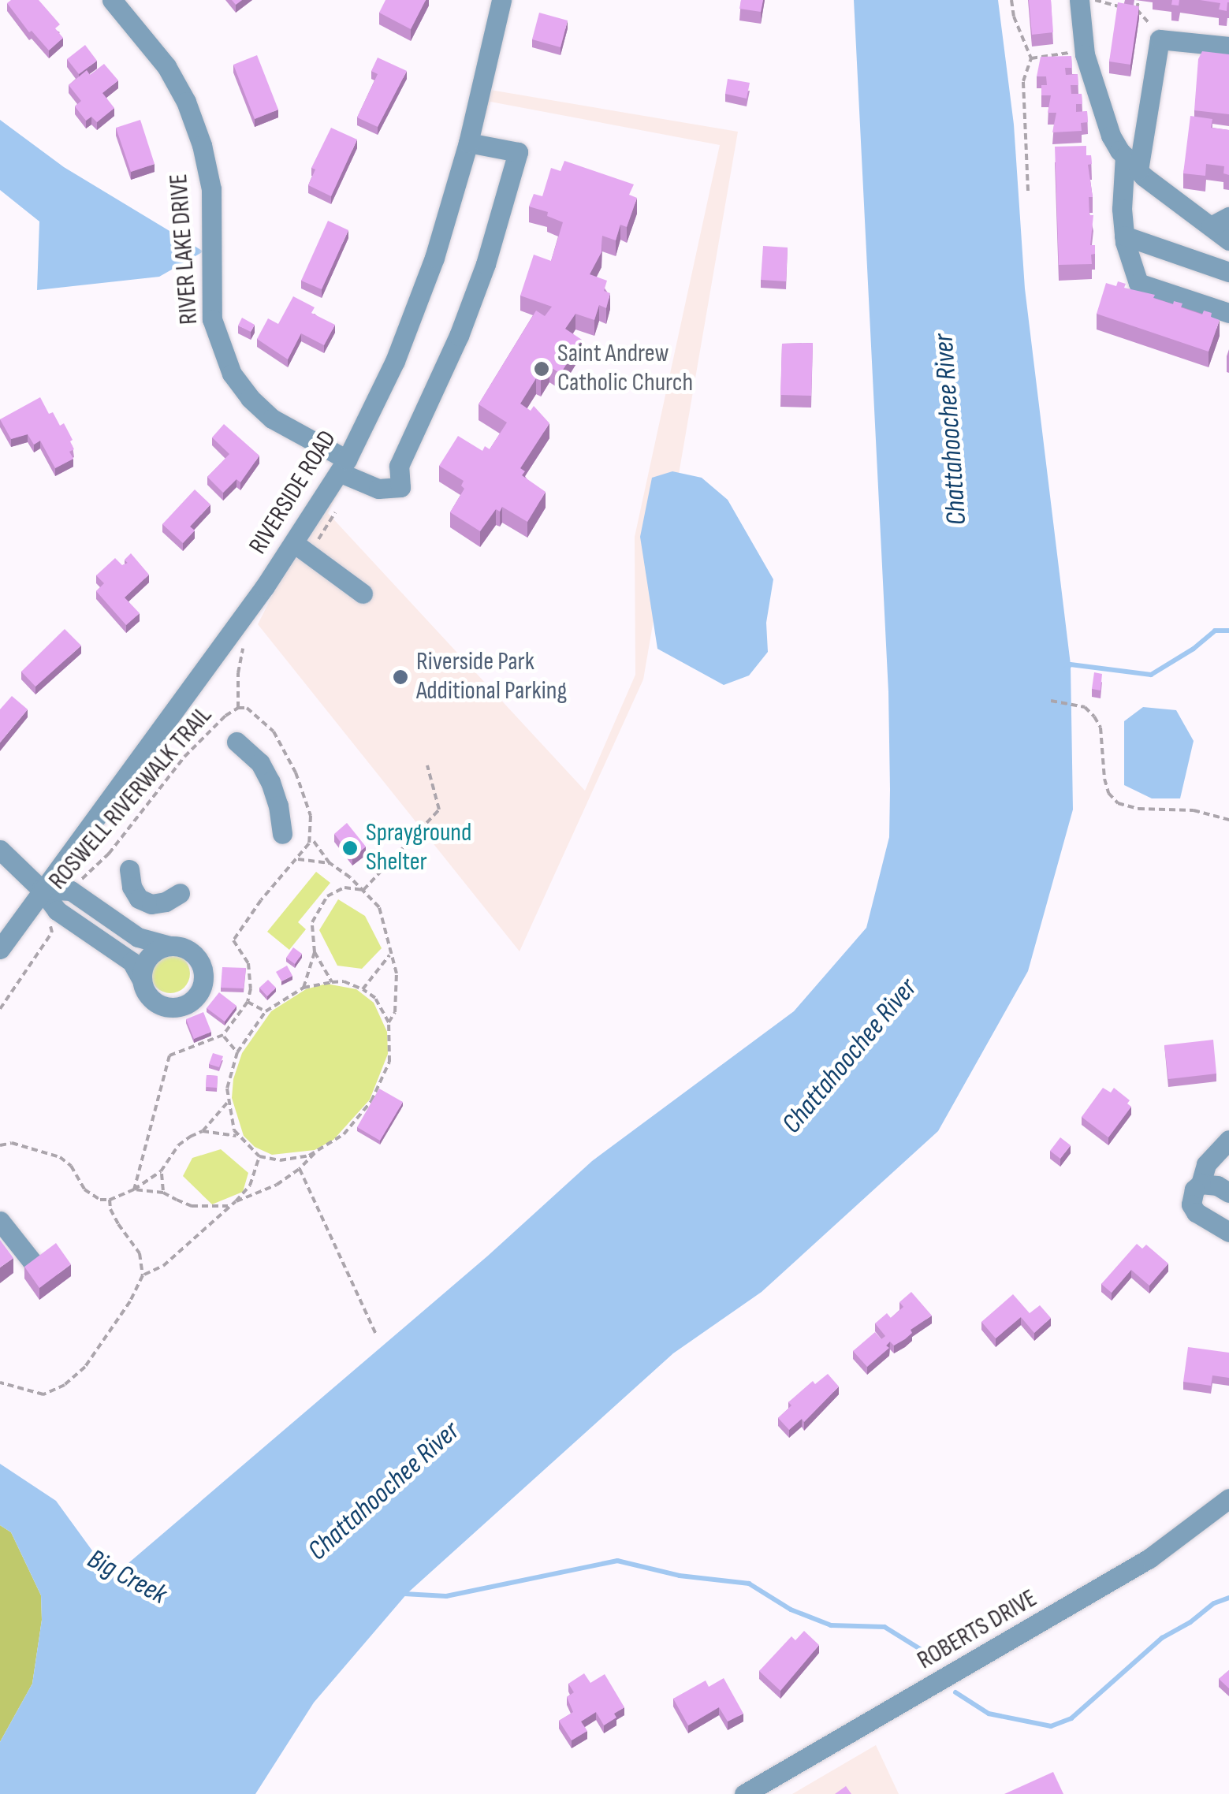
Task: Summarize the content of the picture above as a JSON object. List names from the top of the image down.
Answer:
{
  "streets": {
    "street": ["RIVER LAKE DRIVE", "RIVERSIDE ROAD", "ROBERTS DRIVE"],
    "path": ["ROSWELL RIVERWALK TRAIL"]
  },
  "crossings": [
    ["RIVER LAKE DRIVE", "RIVERSIDE ROAD"]
  ],
  "water": ["Chattahoochee River", "Big Creek"],
  "places": ["Saint Andrew Catholic Church", "Riverside Park Additional Parking", "Sprayground Shelter"]
}
